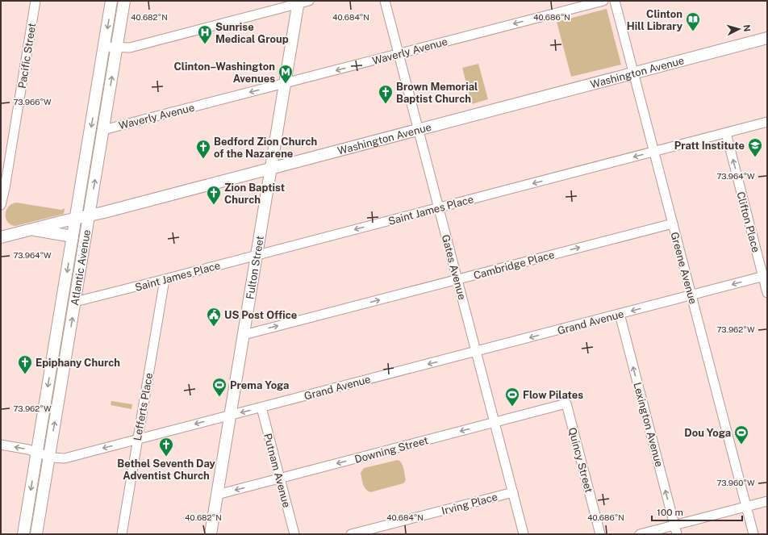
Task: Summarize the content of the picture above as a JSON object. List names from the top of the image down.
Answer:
{
  "streets": {
    "main road": ["Washington Avenue", "Atlantic Avenue", "Fulton Street"],
    "street": [
      "Waverly Avenue",
      "Pacific Street",
      "Saint James Place",
      "Clifton Place",
      "Cambridge Place",
      "Gates Avenue",
      "Greene Avenue",
      "Grand Avenue",
      "Lefferts Place",
      "Lexington Avenue",
      "Downing Street",
      "Quincy Street",
      "Putnam Avenue",
      "Irving Place"
    ]
  },
  "crossings": [
    ["Waverly Avenue", "Gates Avenue"],
    ["Waverly Avenue", "Atlantic Avenue"],
    ["Waverly Avenue", "Fulton Street"],
    ["Washington Avenue", "Gates Avenue"],
    ["Washington Avenue", "Atlantic Avenue"],
    ["Washington Avenue", "Fulton Street"],
    ["Washington Avenue", "Greene Avenue"],
    ["Saint James Place", "Clifton Place"],
    ["Saint James Place", "Gates Avenue"],
    ["Saint James Place", "Atlantic Avenue"],
    ["Saint James Place", "Fulton Street"],
    ["Saint James Place", "Greene Avenue"],
    ["Saint James Place", "Lefferts Place"],
    ["Clifton Place", "Grand Avenue"],
    ["Cambridge Place", "Gates Avenue"],
    ["Cambridge Place", "Fulton Street"],
    ["Cambridge Place", "Greene Avenue"],
    ["Gates Avenue", "Grand Avenue"],
    ["Gates Avenue", "Downing Street"],
    ["Gates Avenue", "Irving Place"],
    ["Atlantic Avenue", "Grand Avenue"],
    ["Fulton Street", "Grand Avenue"],
    ["Fulton Street", "Downing Street"],
    ["Greene Avenue", "Grand Avenue"],
    ["Grand Avenue", "Lefferts Place"],
    ["Grand Avenue", "Lexington Avenue"],
    ["Grand Avenue", "Putnam Avenue"],
    ["Downing Street", "Quincy Street"],
    ["Downing Street", "Putnam Avenue"]
  ],
  "one_way": [
    "Saint James Place",
    "Clifton Place",
    "Cambridge Place",
    "Grand Avenue",
    "Lexington Avenue",
    "Downing Street"
  ],
  "places": {
    "library": ["Clinton Hill Library"],
    "hospital": ["Sunrise Medical Group"],
    "metro station": ["Clinton–Washington Avenues"],
    "church": [
      "Brown Memorial Baptist Church",
      "Bedford Zion Church of the Nazarene",
      "Zion Baptist Church",
      "Epiphany Church",
      "Bethel Seventh Day Adventist Church"
    ],
    "school or university": ["Pratt Institute"],
    "public building": ["US Post Office"],
    "sports": ["Prema Yoga", "Flow Pilates", "Dou Yoga"]
  },
  "scale_bar": "100 m",
  "north": "right",
  "coordinates": [
    "40.682°N",
    "40.684°N",
    "40.686°N",
    "73.966°W",
    "73.964°W",
    "73.962°W",
    "73.960°W"
  ]
}
